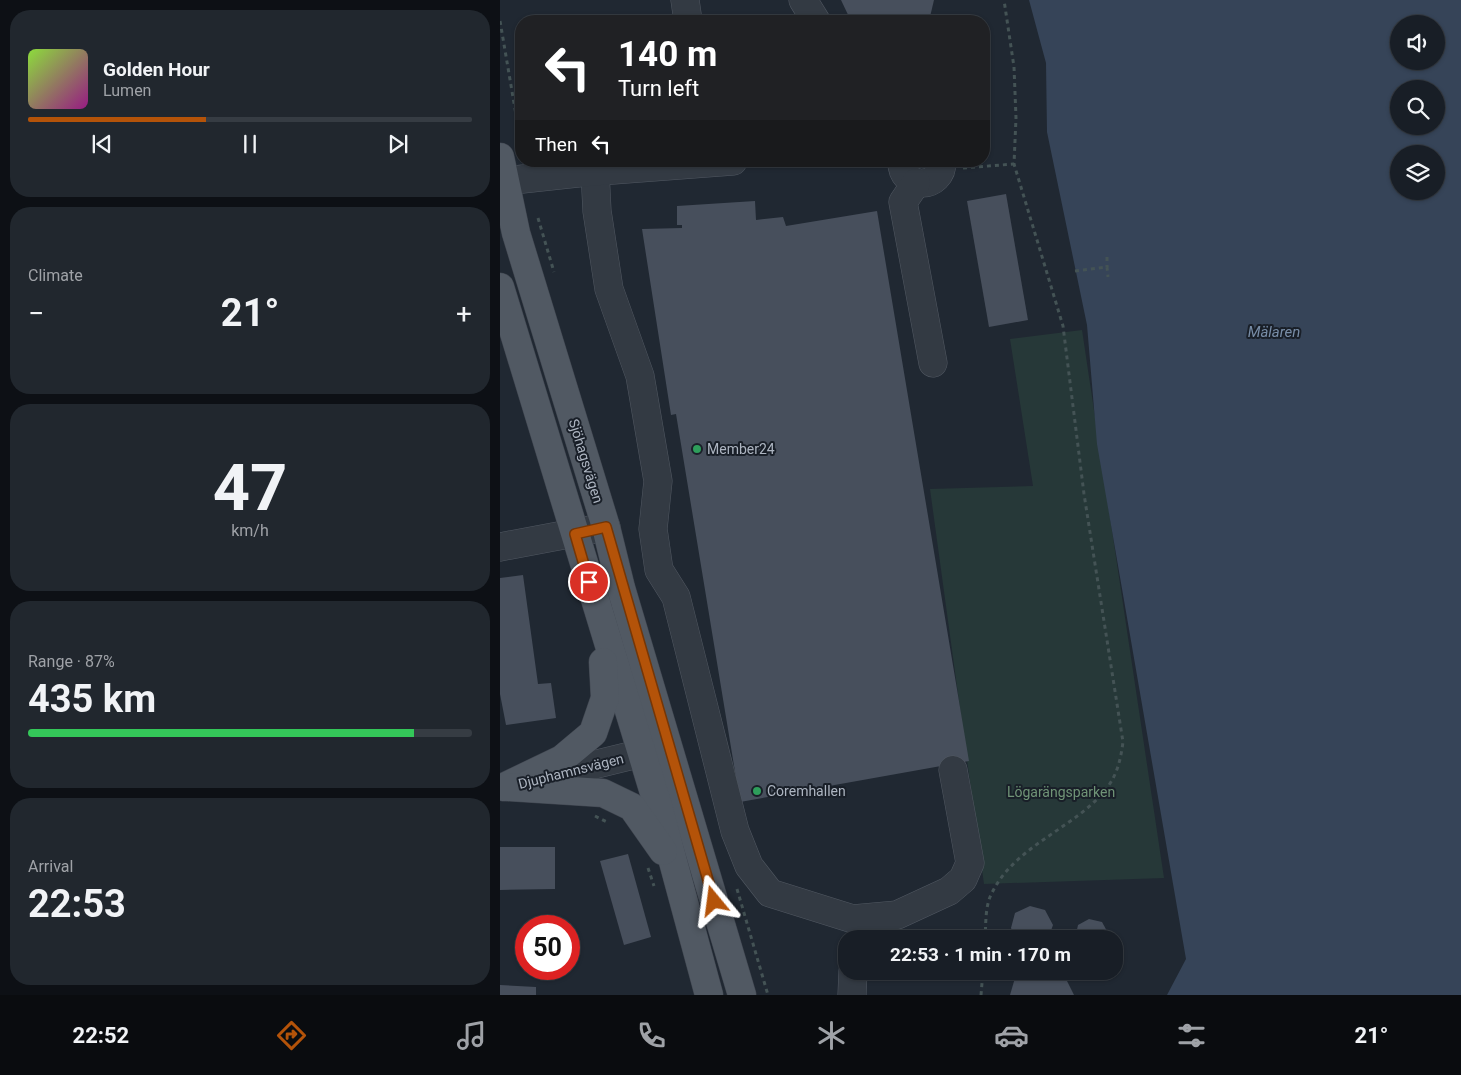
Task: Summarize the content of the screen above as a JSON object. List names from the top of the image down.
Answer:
{
  "streets": {
    "main road": ["Sjöhagsvägen"],
    "street": ["Djuphamnsvägen"]
  },
  "water": ["Mälaren"],
  "parks": ["Lögarängsparken"],
  "places": ["Member24", "Coremhallen"],
  "page": {
    "turn": ["140 m", "Turn left"],
    "song": ["Golden Hour", "Lumen"],
    "then": "Then",
    "tile": [
      "Climate",
      ["47", "km/h"],
      ["Range · 87%", "435 km"],
      ["Arrival", "22:53"]
    ],
    "heat": ["−", "21°", "+"],
    "limit": "50",
    "trip": "22:53 · 1 min · 170 m",
    "tabs": ["22:52", "21°"]
  }
}
